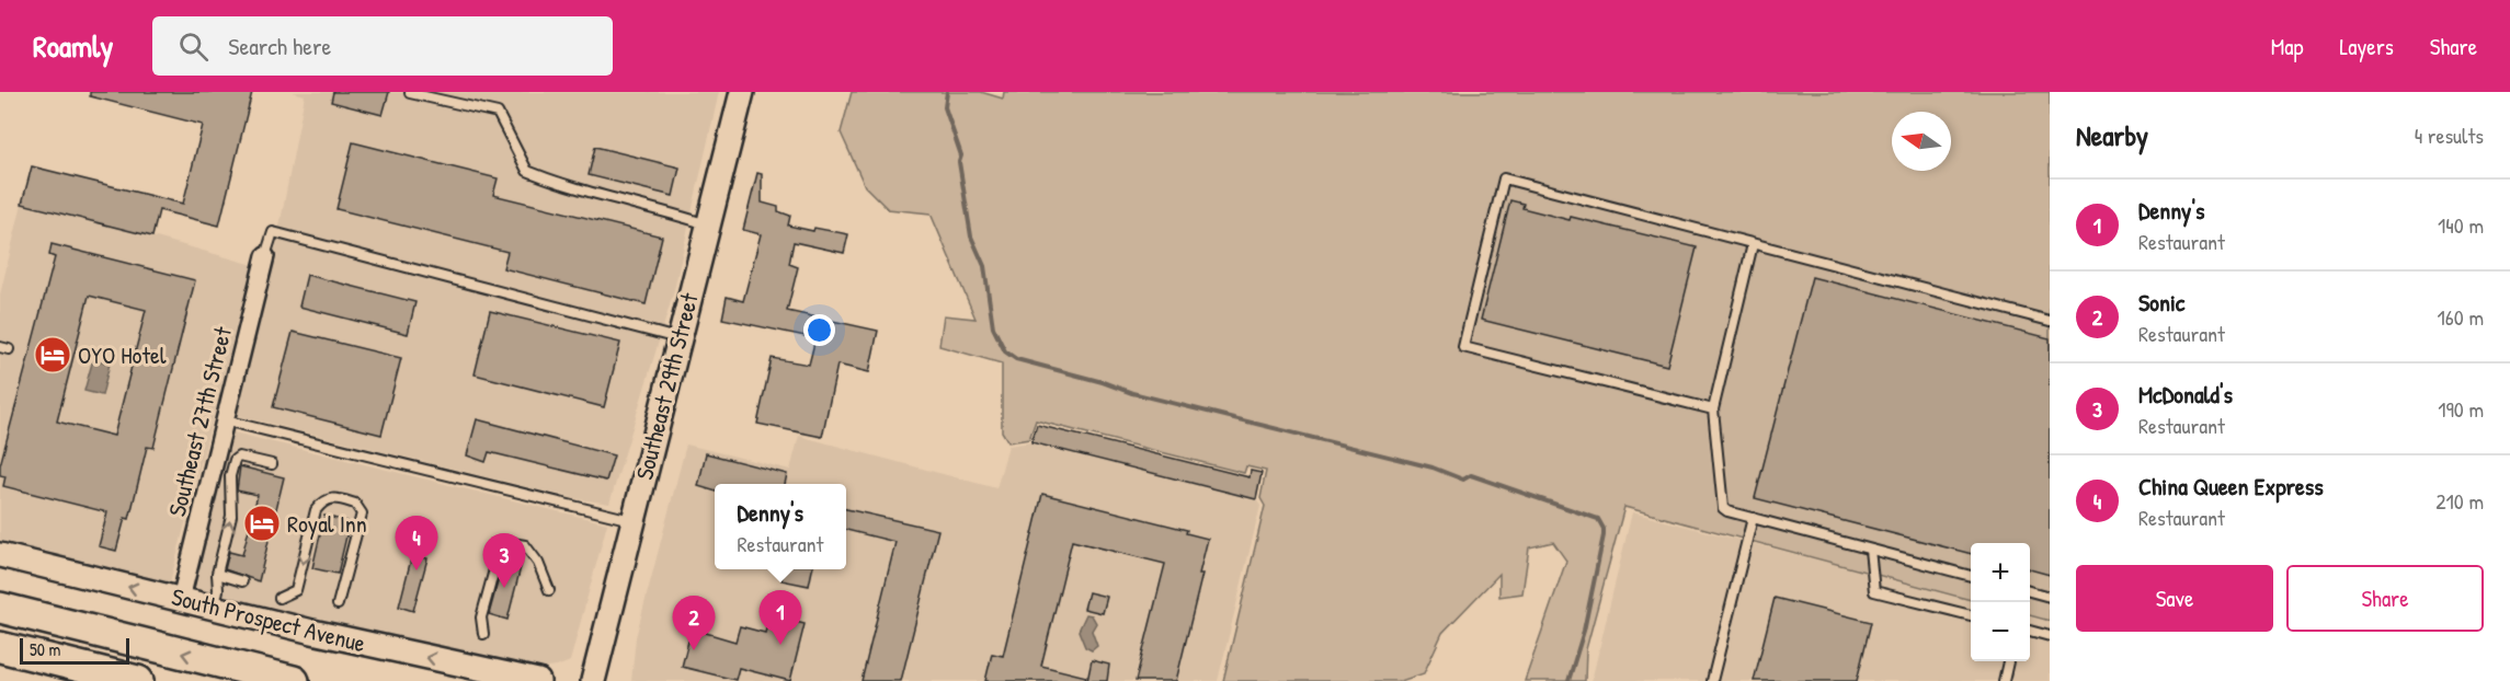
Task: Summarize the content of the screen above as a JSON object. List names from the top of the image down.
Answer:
{
  "streets": {
    "main road": ["Southeast 29th Street", "South Prospect Avenue"],
    "street": ["Southeast 27th Street"]
  },
  "crossings": [
    ["Southeast 27th Street", "South Prospect Avenue"]
  ],
  "one_way": ["South Prospect Avenue"],
  "places": {
    "hotel": ["OYO Hotel", "Royal Inn"]
  },
  "scale_bar": "50 m",
  "north": "left",
  "page": {
    "header": "Roamly",
    "search": "Search here",
    "nav": ["Map", "Layers", "Share"],
    "heading": ["Nearby", "4 results"],
    "list": [
      {
        "mark": "1",
        "name": "Denny's",
        "note": "Restaurant",
        "value": "140 m"
      },
      {
        "mark": "2",
        "name": "Sonic",
        "note": "Restaurant",
        "value": "160 m"
      },
      {
        "mark": "3",
        "name": "McDonald's",
        "note": "Restaurant",
        "value": "190 m"
      },
      {
        "mark": "4",
        "name": "China Queen Express",
        "note": "Restaurant",
        "value": "210 m"
      }
    ],
    "popup": ["Denny's", "Restaurant"],
    "pins": [
      "4",
      "3",
      "1",
      "2"
    ],
    "map_buttons": ["+", "−"],
    "buttons": ["Save", "Share"],
    "scale": "50 m"
  }
}
